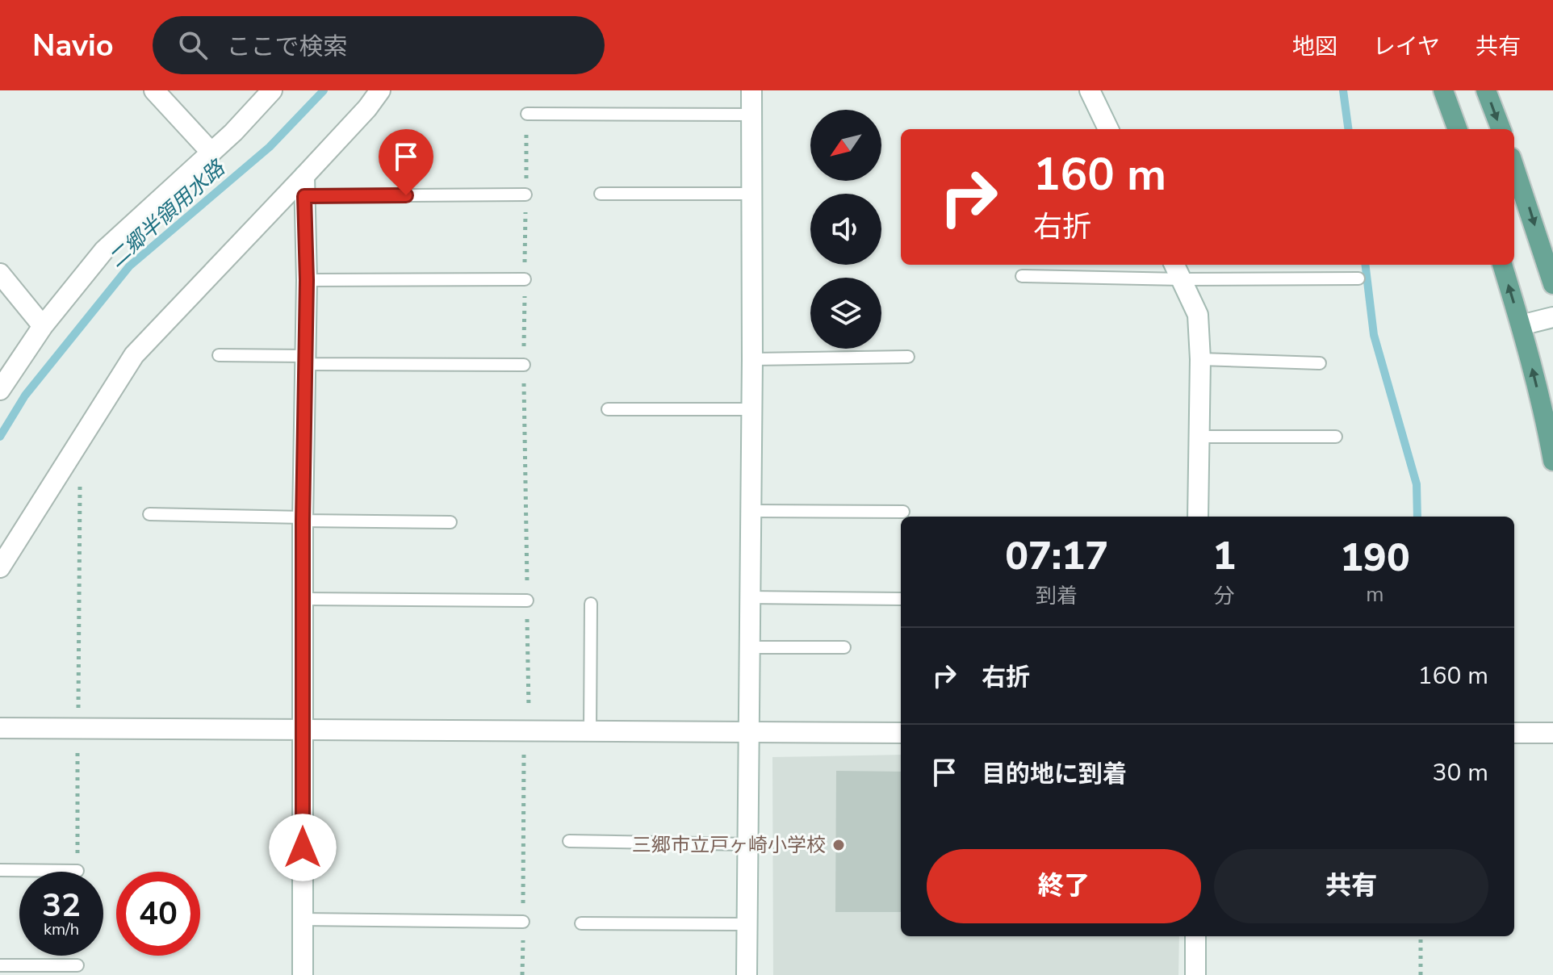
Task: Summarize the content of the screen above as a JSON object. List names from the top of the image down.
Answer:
{
  "water": ["二郷半領用水路"],
  "places": ["三郷市立戸ヶ崎小学校"],
  "north": "bottom left",
  "page": {
    "header": "Navio",
    "search": "ここで検索",
    "nav": ["地図", "レイヤ", "共有"],
    "turn": ["160 m", "右折"],
    "eta": [
      "07:17",
      "到着",
      "1",
      "分",
      "190",
      "m"
    ],
    "list": [
      {
        "name": "右折",
        "value": "160 m"
      },
      {
        "name": "目的地に到着",
        "value": "30 m"
      }
    ],
    "buttons": ["終了", "共有"],
    "speed": "32 km/h",
    "limit": "40"
  }
}
